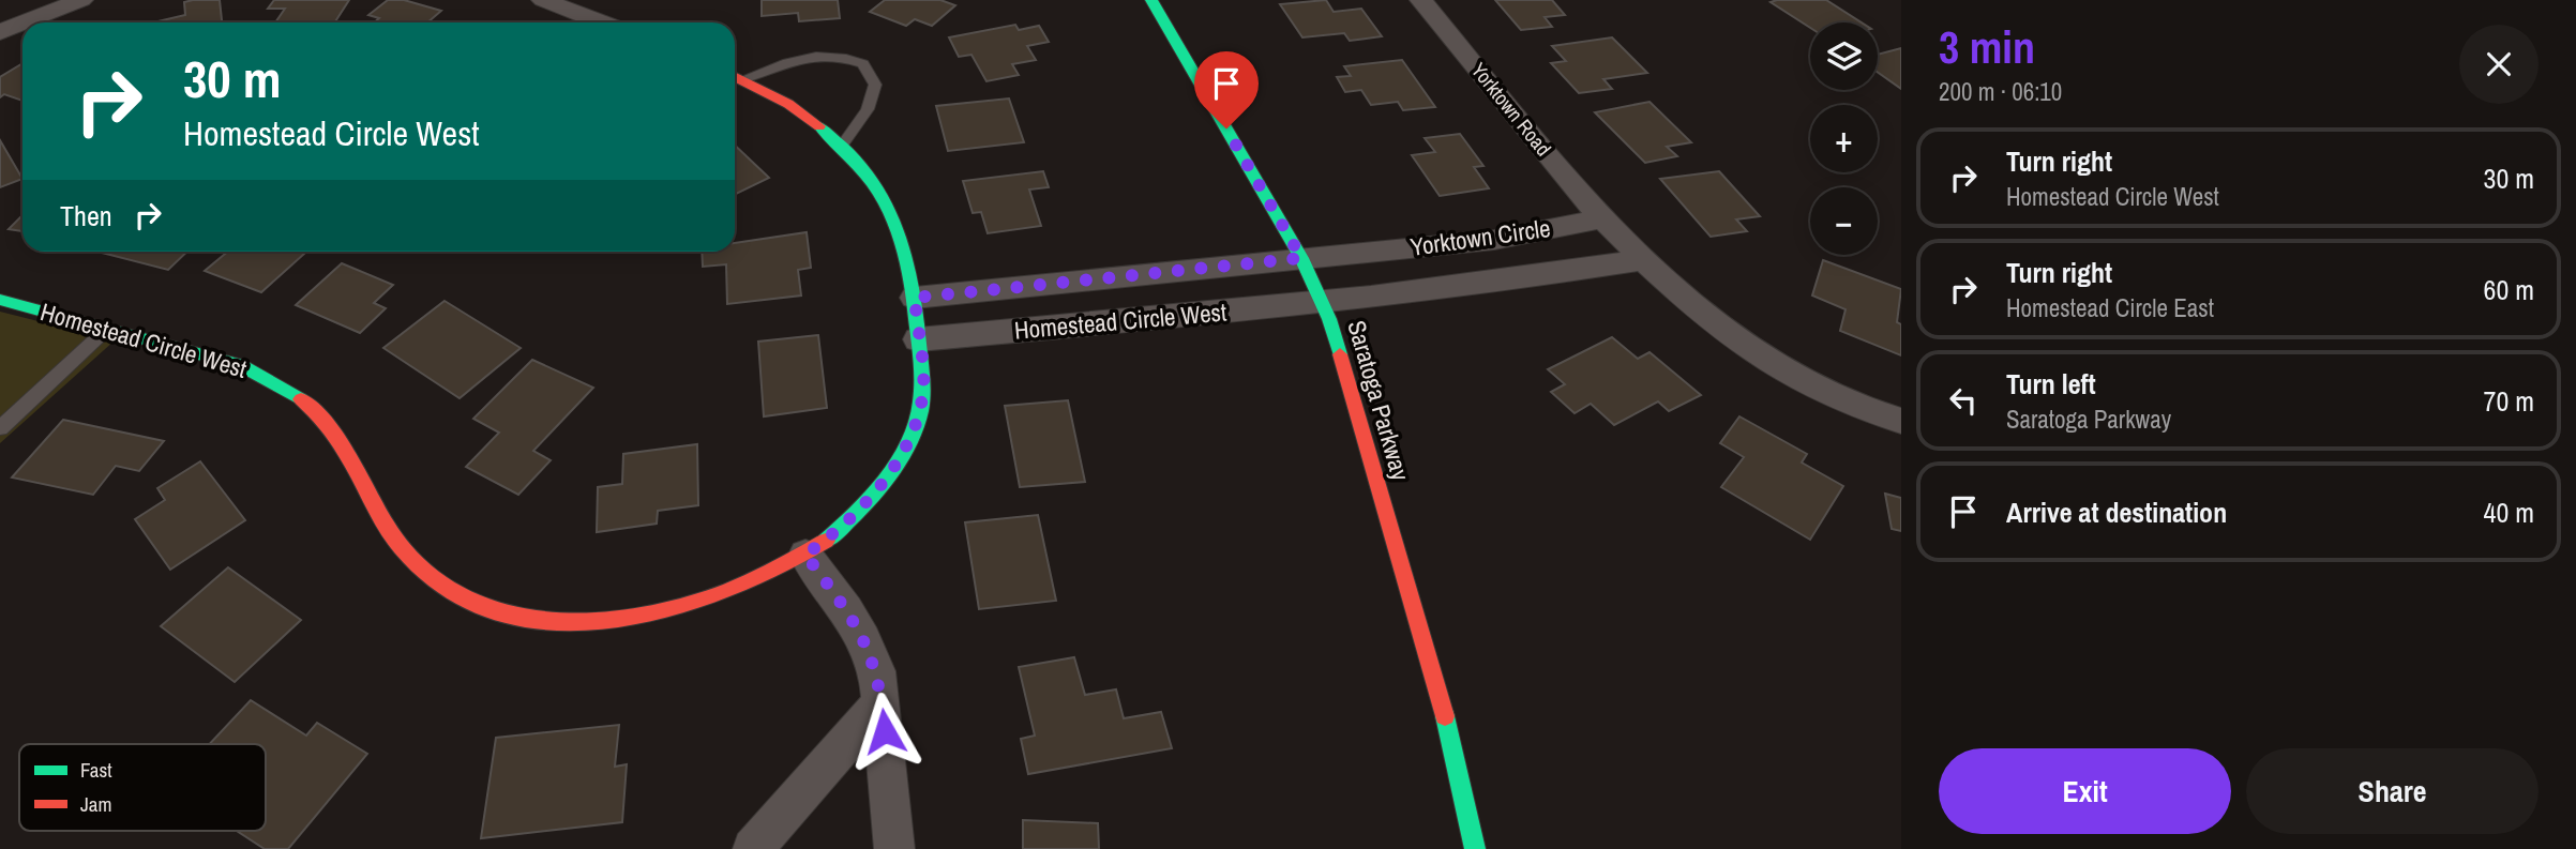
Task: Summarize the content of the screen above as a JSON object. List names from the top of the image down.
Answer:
{
  "streets": {
    "street": [
      "Yorktown Road",
      "Yorktown Circle",
      "Homestead Circle West",
      "Saratoga Parkway"
    ]
  },
  "crossings": [
    ["Yorktown Road", "Yorktown Circle"],
    ["Yorktown Circle", "Homestead Circle West"],
    ["Yorktown Circle", "Saratoga Parkway"],
    ["Homestead Circle West", "Saratoga Parkway"]
  ],
  "legend": ["Fast", "Jam"],
  "page": {
    "heading": ["3 min", "200 m · 06:10"],
    "map_buttons": ["+", "−"],
    "turn": ["30 m", "Homestead Circle West"],
    "list": [
      {
        "name": "Turn right",
        "note": "Homestead Circle West",
        "value": "30 m"
      },
      {
        "name": "Turn right",
        "note": "Homestead Circle East",
        "value": "60 m"
      },
      {
        "name": "Turn left",
        "note": "Saratoga Parkway",
        "value": "70 m"
      },
      {
        "name": "Arrive at destination",
        "value": "40 m"
      }
    ],
    "then": "Then",
    "buttons": ["Exit", "Share"]
  }
}
